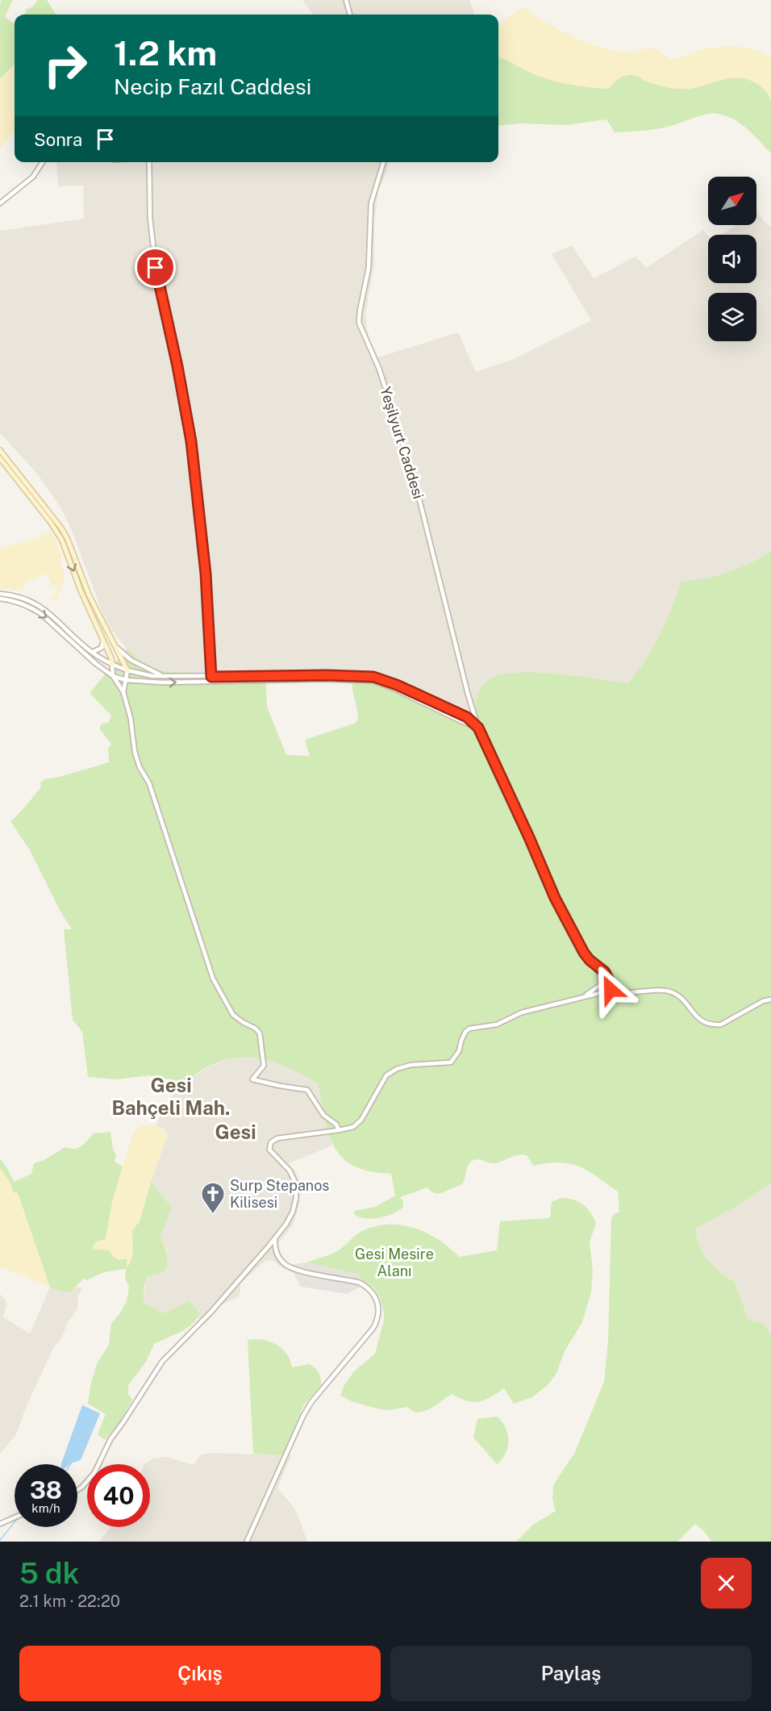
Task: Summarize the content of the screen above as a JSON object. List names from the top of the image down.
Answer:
{
  "streets": {
    "street": ["Yeşilyurt Caddesi"]
  },
  "districts": ["Gesi Bahçeli Mah.", "Gesi"],
  "parks": ["Gesi Mesire Alanı"],
  "places": {
    "church": ["Surp Stepanos Kilisesi"]
  },
  "north": "top right",
  "page": {
    "turn": ["1.2 km", "Necip Fazıl Caddesi"],
    "then": "Sonra",
    "speed": "38 km/h",
    "limit": "40",
    "heading": ["5 dk", "2.1 km · 22:20"],
    "buttons": ["Çıkış", "Paylaş"]
  }
}
